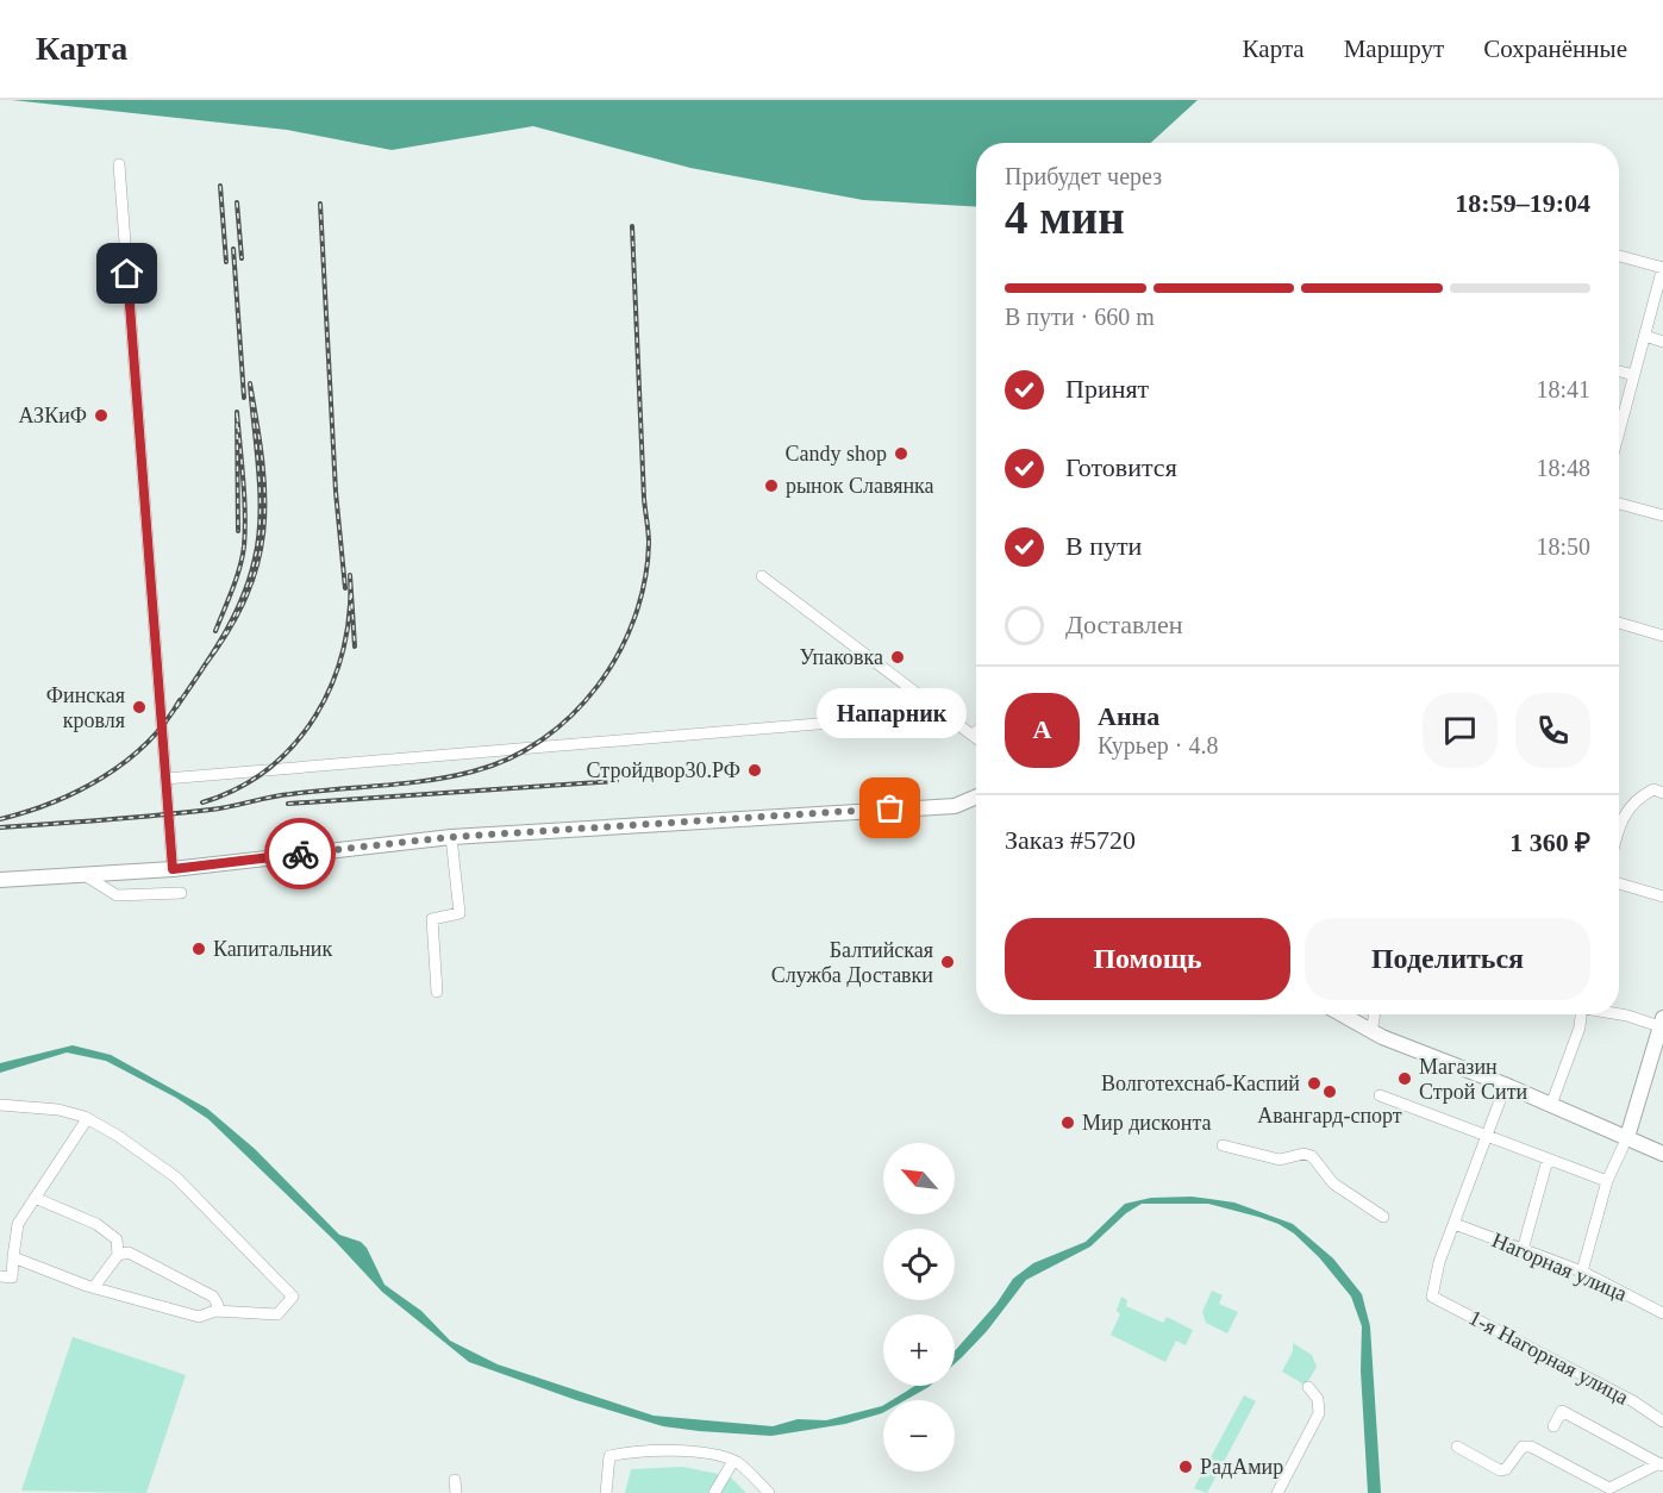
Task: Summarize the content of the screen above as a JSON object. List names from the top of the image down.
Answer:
{
  "streets": {
    "street": ["Нагорная улица", "1-я Нагорная улица"]
  },
  "crossings": [
    ["Нагорная улица", "1-я Нагорная улица"]
  ],
  "places": [
    "АЗКиФ",
    "Candy shop",
    "рынок Славянка",
    "Упаковка",
    "Финская кровля",
    "Стройдвор30.РФ",
    "Напарник",
    "Капитальник",
    "Балтийская Служба Доставки",
    "Магазин Строй Сити",
    "Волготехснаб-Каспий",
    "Авангард-cпорт",
    "Мир дисконта",
    "РадАмир"
  ],
  "north": "top left",
  "page": {
    "header": "Карта",
    "nav": ["Карта", "Маршрут", "Сохранённые"],
    "heading": ["4 мин", "Прибудет через", "18:59–19:04"],
    "panel": [
      "Анна",
      "Курьер · 4.8",
      "Заказ #5720",
      "1 360 ₽"
    ],
    "bar": "В пути · 660 m",
    "list": [
      ["Принят", "18:41"],
      ["Готовится", "18:48"],
      ["В пути", "18:50"],
      "Доставлен"
    ],
    "bubble": "Напарник",
    "round": "А",
    "buttons": ["Помощь", "Поделиться"],
    "map_buttons": ["+", "−"]
  }
}
